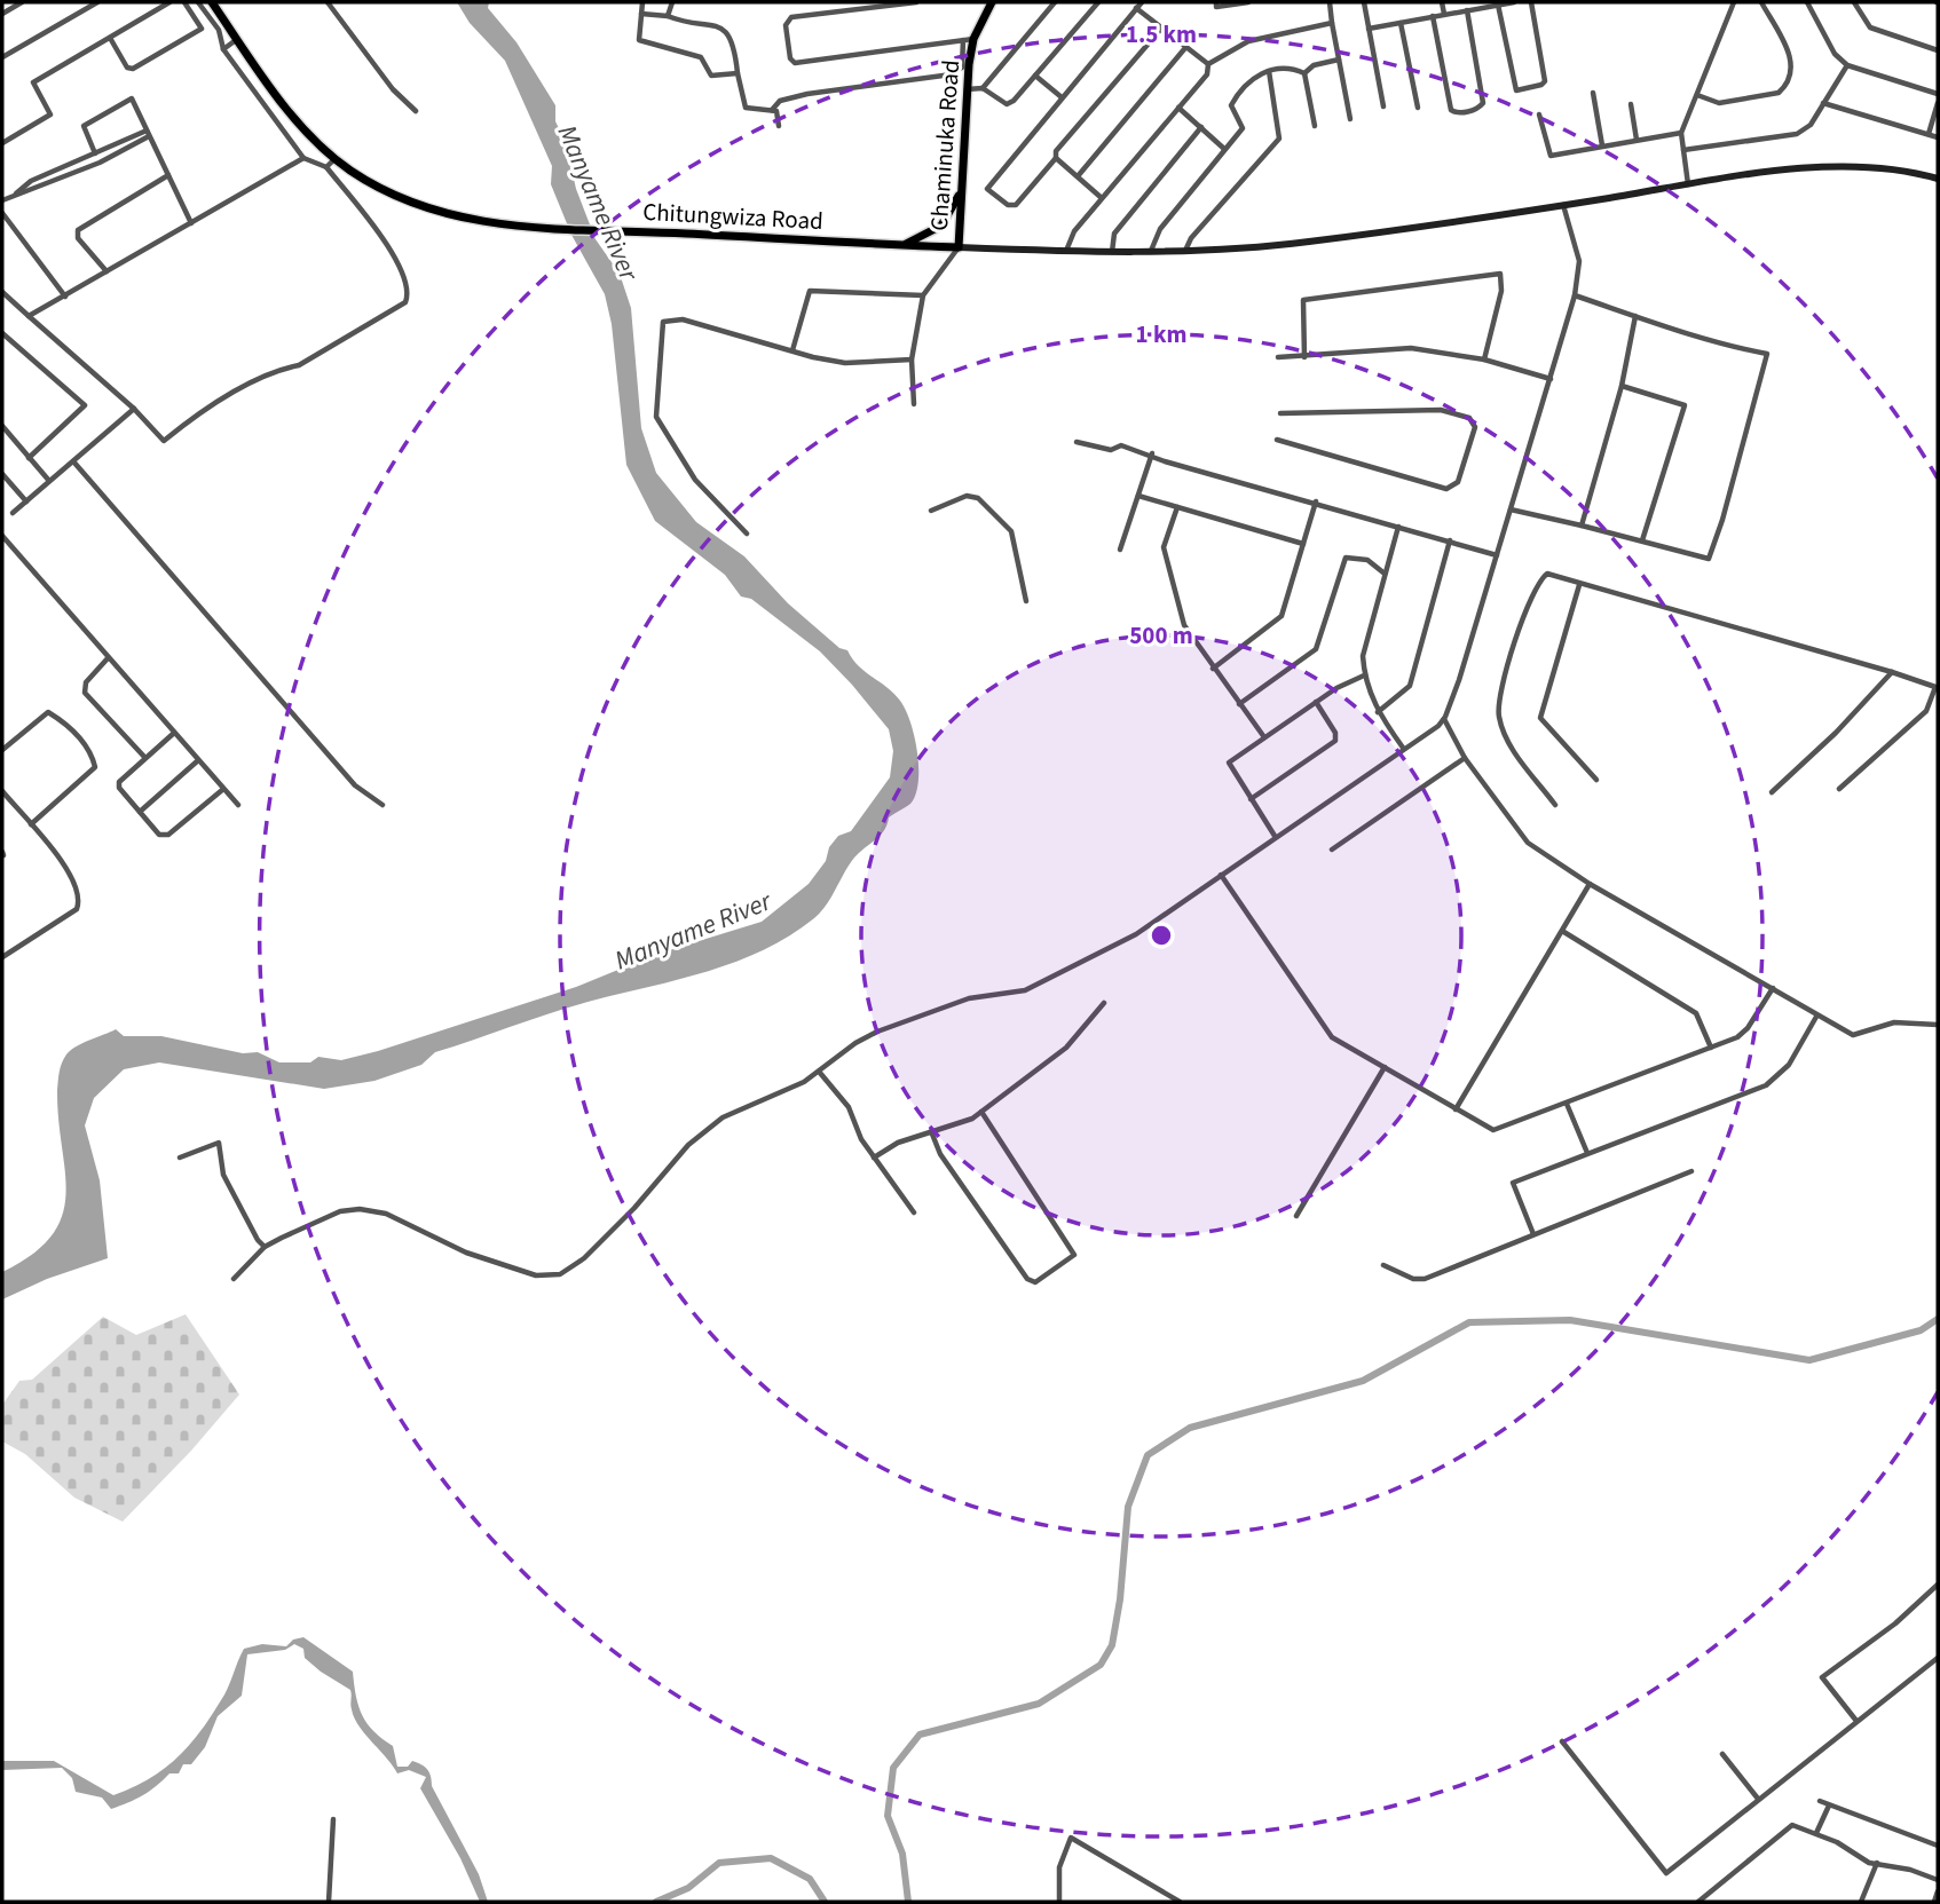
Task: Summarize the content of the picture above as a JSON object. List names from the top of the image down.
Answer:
{
  "streets": {
    "main road": ["Chaminuka Road", "Chitungwiza Road"]
  },
  "crossings": [
    ["Chaminuka Road", "Chitungwiza Road"]
  ],
  "water": ["Manyame River"],
  "rings": ["1.5 km", "1 km", "500 m"]
}
